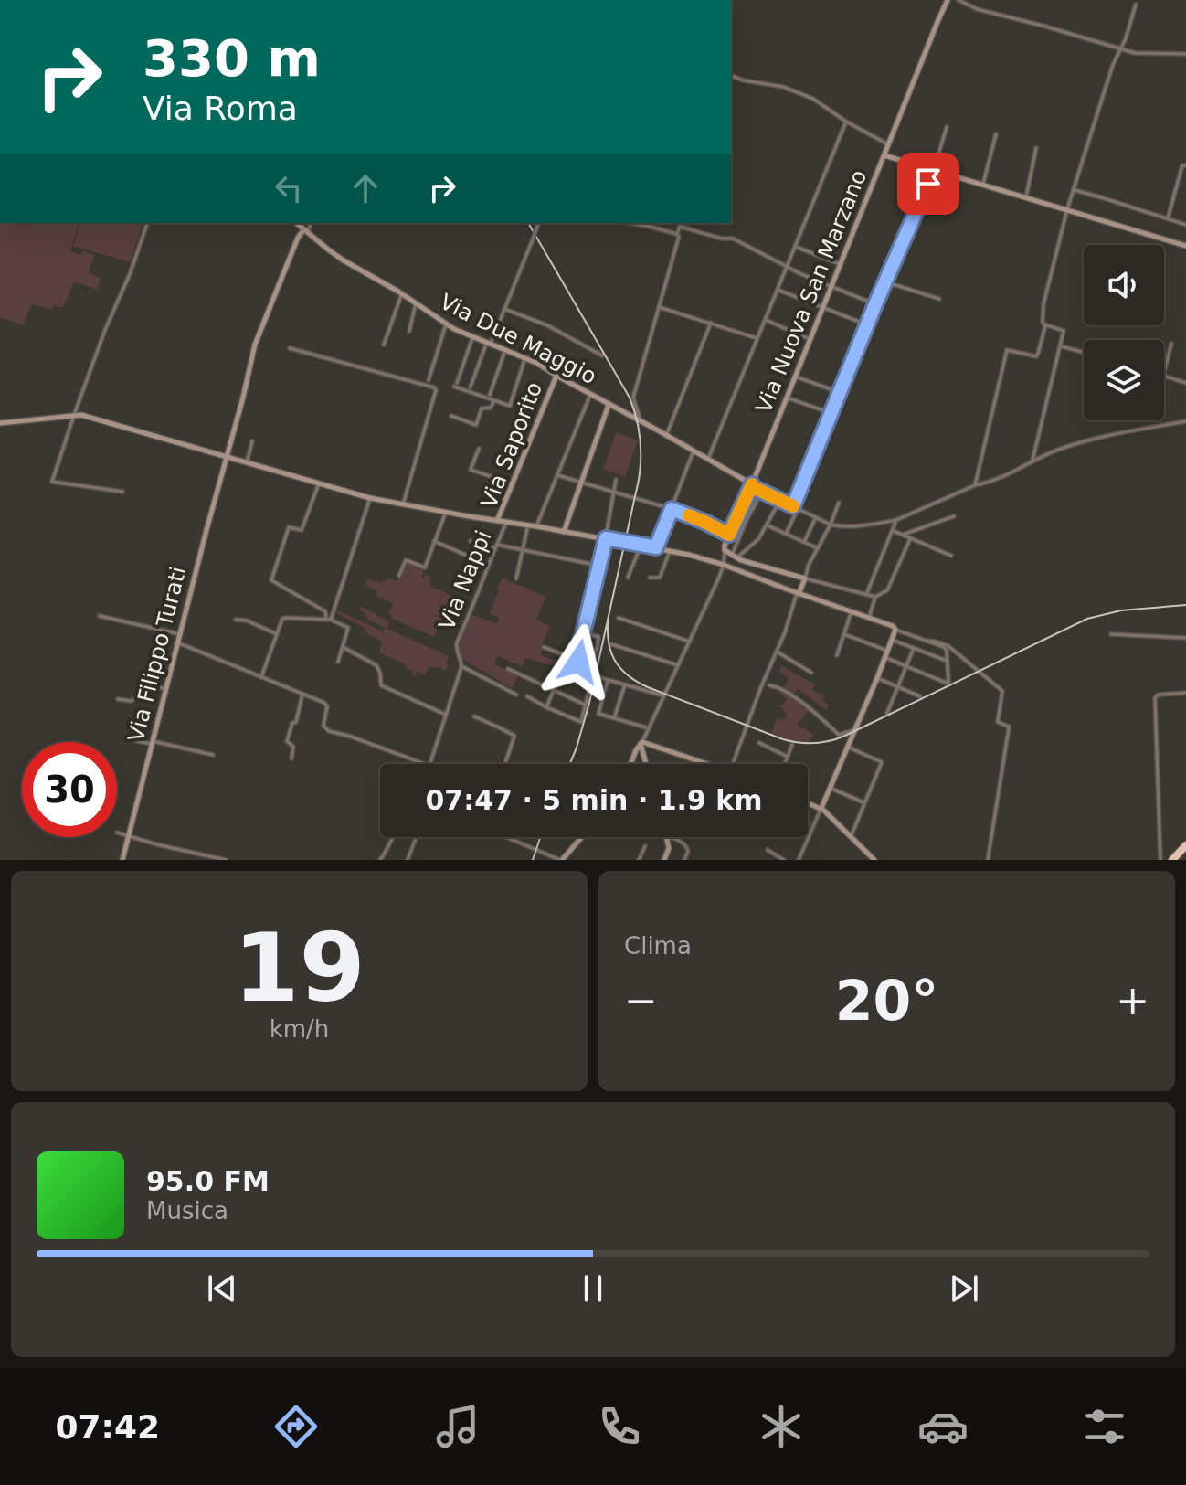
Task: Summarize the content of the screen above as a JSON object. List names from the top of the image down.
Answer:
{
  "streets": {
    "main road": [
      "Via Nuova San Marzano",
      "Via Due Maggio",
      "Via Saporito",
      "Via Filippo Turati"
    ],
    "street": ["Via Nappi"]
  },
  "crossings": [
    ["Via Nuova San Marzano", "Via Due Maggio"],
    ["Via Due Maggio", "Via Saporito"],
    ["Via Due Maggio", "Via Filippo Turati"],
    ["Via Saporito", "Via Nappi"]
  ],
  "page": {
    "turn": ["330 m", "Via Roma"],
    "limit": "30",
    "trip": "07:47 · 5 min · 1.9 km",
    "tile": [
      ["19", "km/h"],
      "Clima"
    ],
    "heat": ["−", "20°", "+"],
    "song": ["95.0 FM", "Musica"],
    "tabs": "07:42"
  }
}
